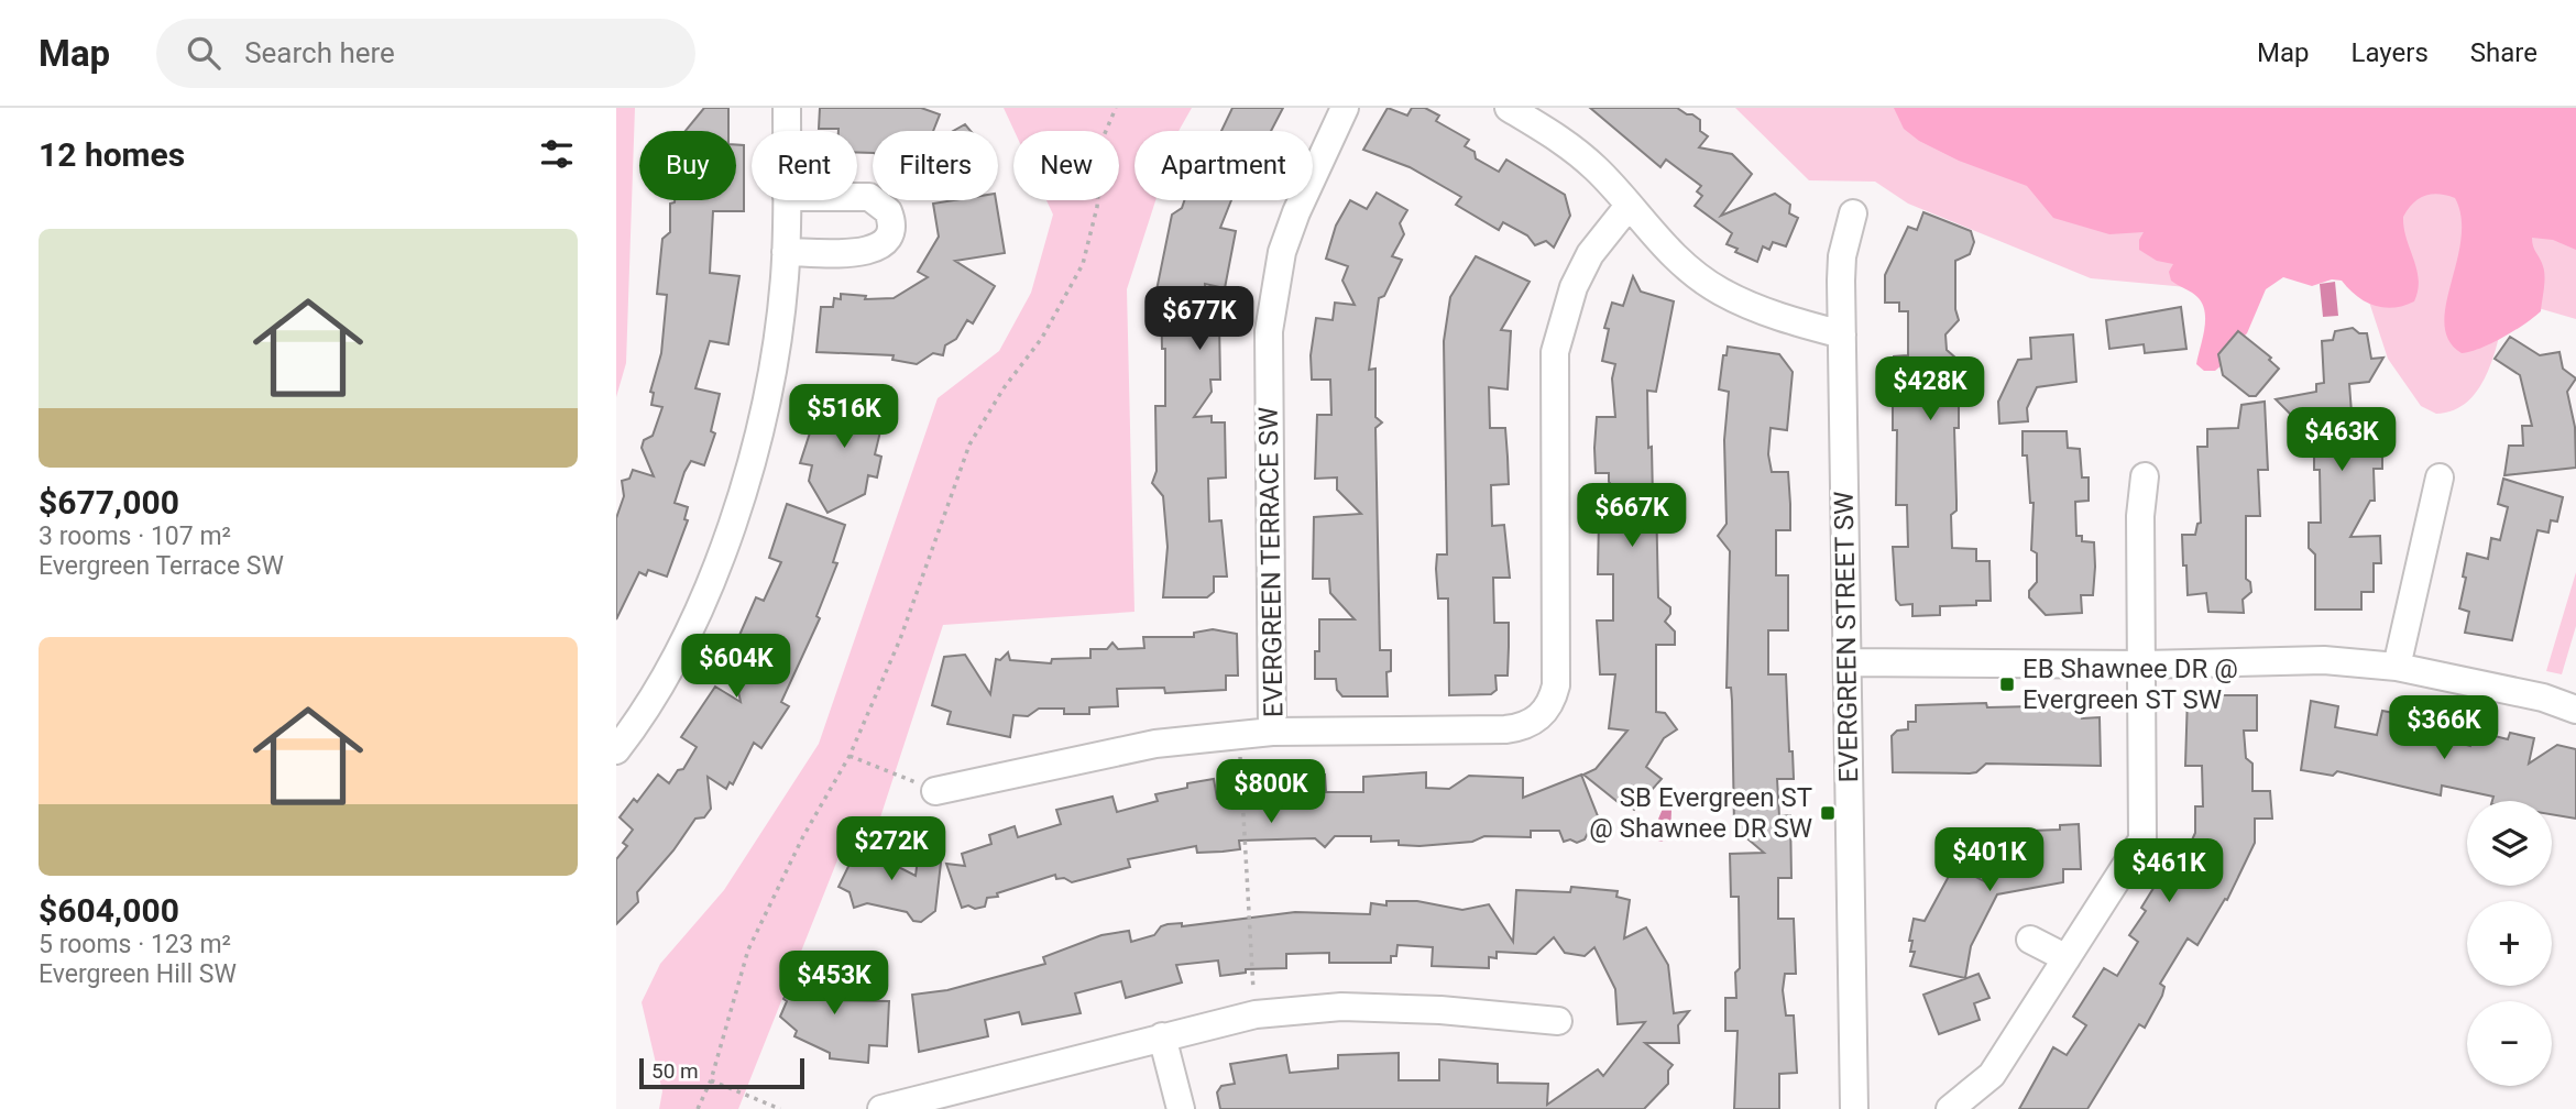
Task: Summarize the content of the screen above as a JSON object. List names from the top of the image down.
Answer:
{
  "streets": {
    "street": ["EVERGREEN TERRACE SW", "EVERGREEN STREET SW"]
  },
  "places": {
    "transit": ["EB Shawnee DR @ Evergreen ST SW", "SB Evergreen ST @ Shawnee DR SW"]
  },
  "scale_bar": "50 m",
  "page": {
    "header": "Map",
    "search": "Search here",
    "nav": ["Map", "Layers", "Share"],
    "heading": "12 homes",
    "chip": [
      "Buy",
      "Rent",
      "Filters",
      "New",
      "Apartment"
    ],
    "list": [
      {
        "name": "$677,000",
        "note": "3 rooms · 107 m² · Evergreen Terrace SW"
      },
      {
        "name": "$604,000",
        "note": "5 rooms · 123 m² · Evergreen Hill SW"
      }
    ],
    "price": [
      "$677K",
      "$428K",
      "$516K",
      "$463K",
      "$667K",
      "$604K",
      "$366K",
      "$800K",
      "$272K",
      "$401K",
      "$461K",
      "$453K"
    ],
    "map_buttons": ["+", "−"],
    "scale": "50 m"
  }
}
